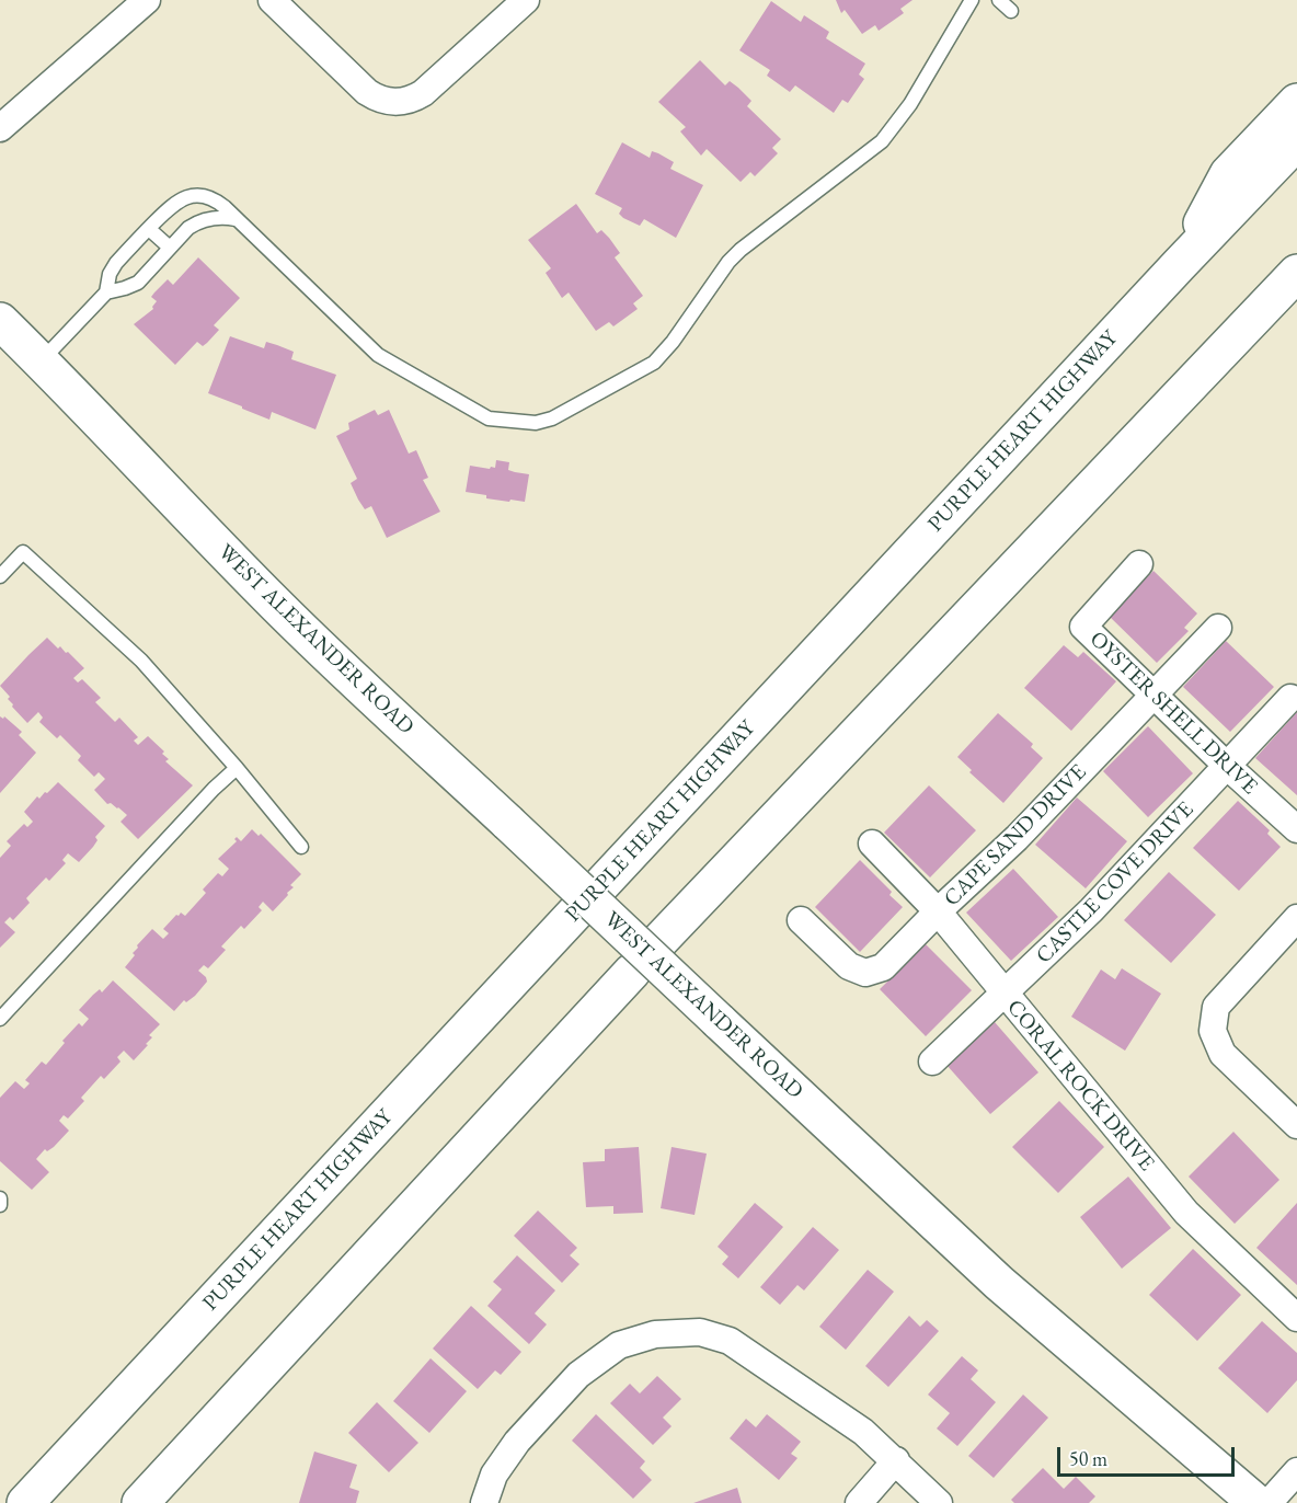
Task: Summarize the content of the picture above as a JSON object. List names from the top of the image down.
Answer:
{
  "streets": {
    "main road": ["PURPLE HEART HIGHWAY", "WEST ALEXANDER ROAD"],
    "street": [
      "OYSTER SHELL DRIVE",
      "CAPE SAND DRIVE",
      "CASTLE COVE DRIVE",
      "CORAL ROCK DRIVE"
    ]
  },
  "crossings": [
    ["OYSTER SHELL DRIVE", "CAPE SAND DRIVE"],
    ["OYSTER SHELL DRIVE", "CASTLE COVE DRIVE"],
    ["CAPE SAND DRIVE", "CORAL ROCK DRIVE"],
    ["CASTLE COVE DRIVE", "CORAL ROCK DRIVE"]
  ],
  "scale_bar": "50 m"
}
